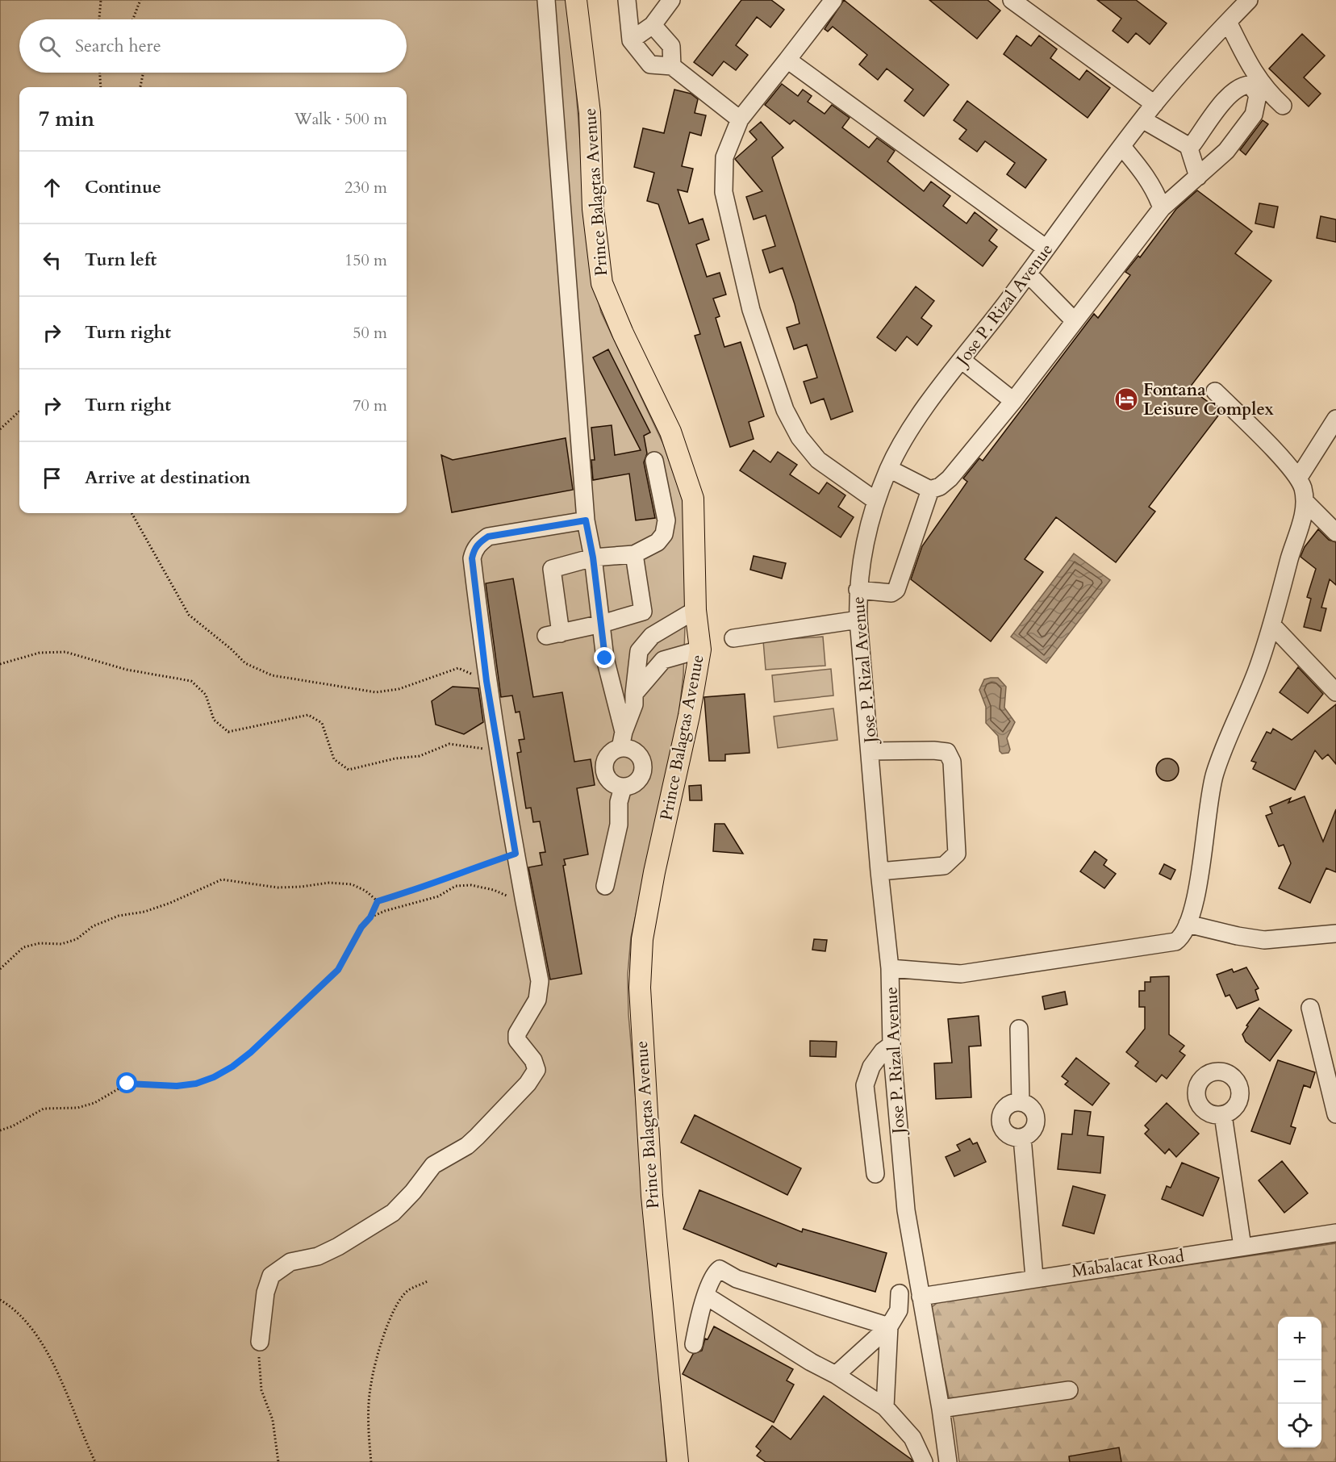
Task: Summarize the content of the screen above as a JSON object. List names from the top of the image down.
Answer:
{
  "streets": {
    "main road": ["Prince Balagtas Avenue"],
    "street": ["Jose P. Rizal Avenue", "Mabalacat Road"]
  },
  "crossings": [
    ["Jose P. Rizal Avenue", "Mabalacat Road"]
  ],
  "places": {
    "hotel": ["Fontana Leisure Complex"]
  },
  "page": {
    "search": "Search here",
    "heading": ["7 min", "Walk · 500 m"],
    "list": [
      ["Continue", "230 m"],
      ["Turn left", "150 m"],
      ["Turn right", "50 m"],
      ["Turn right", "70 m"],
      "Arrive at destination"
    ],
    "map_buttons": ["+", "−"]
  }
}
